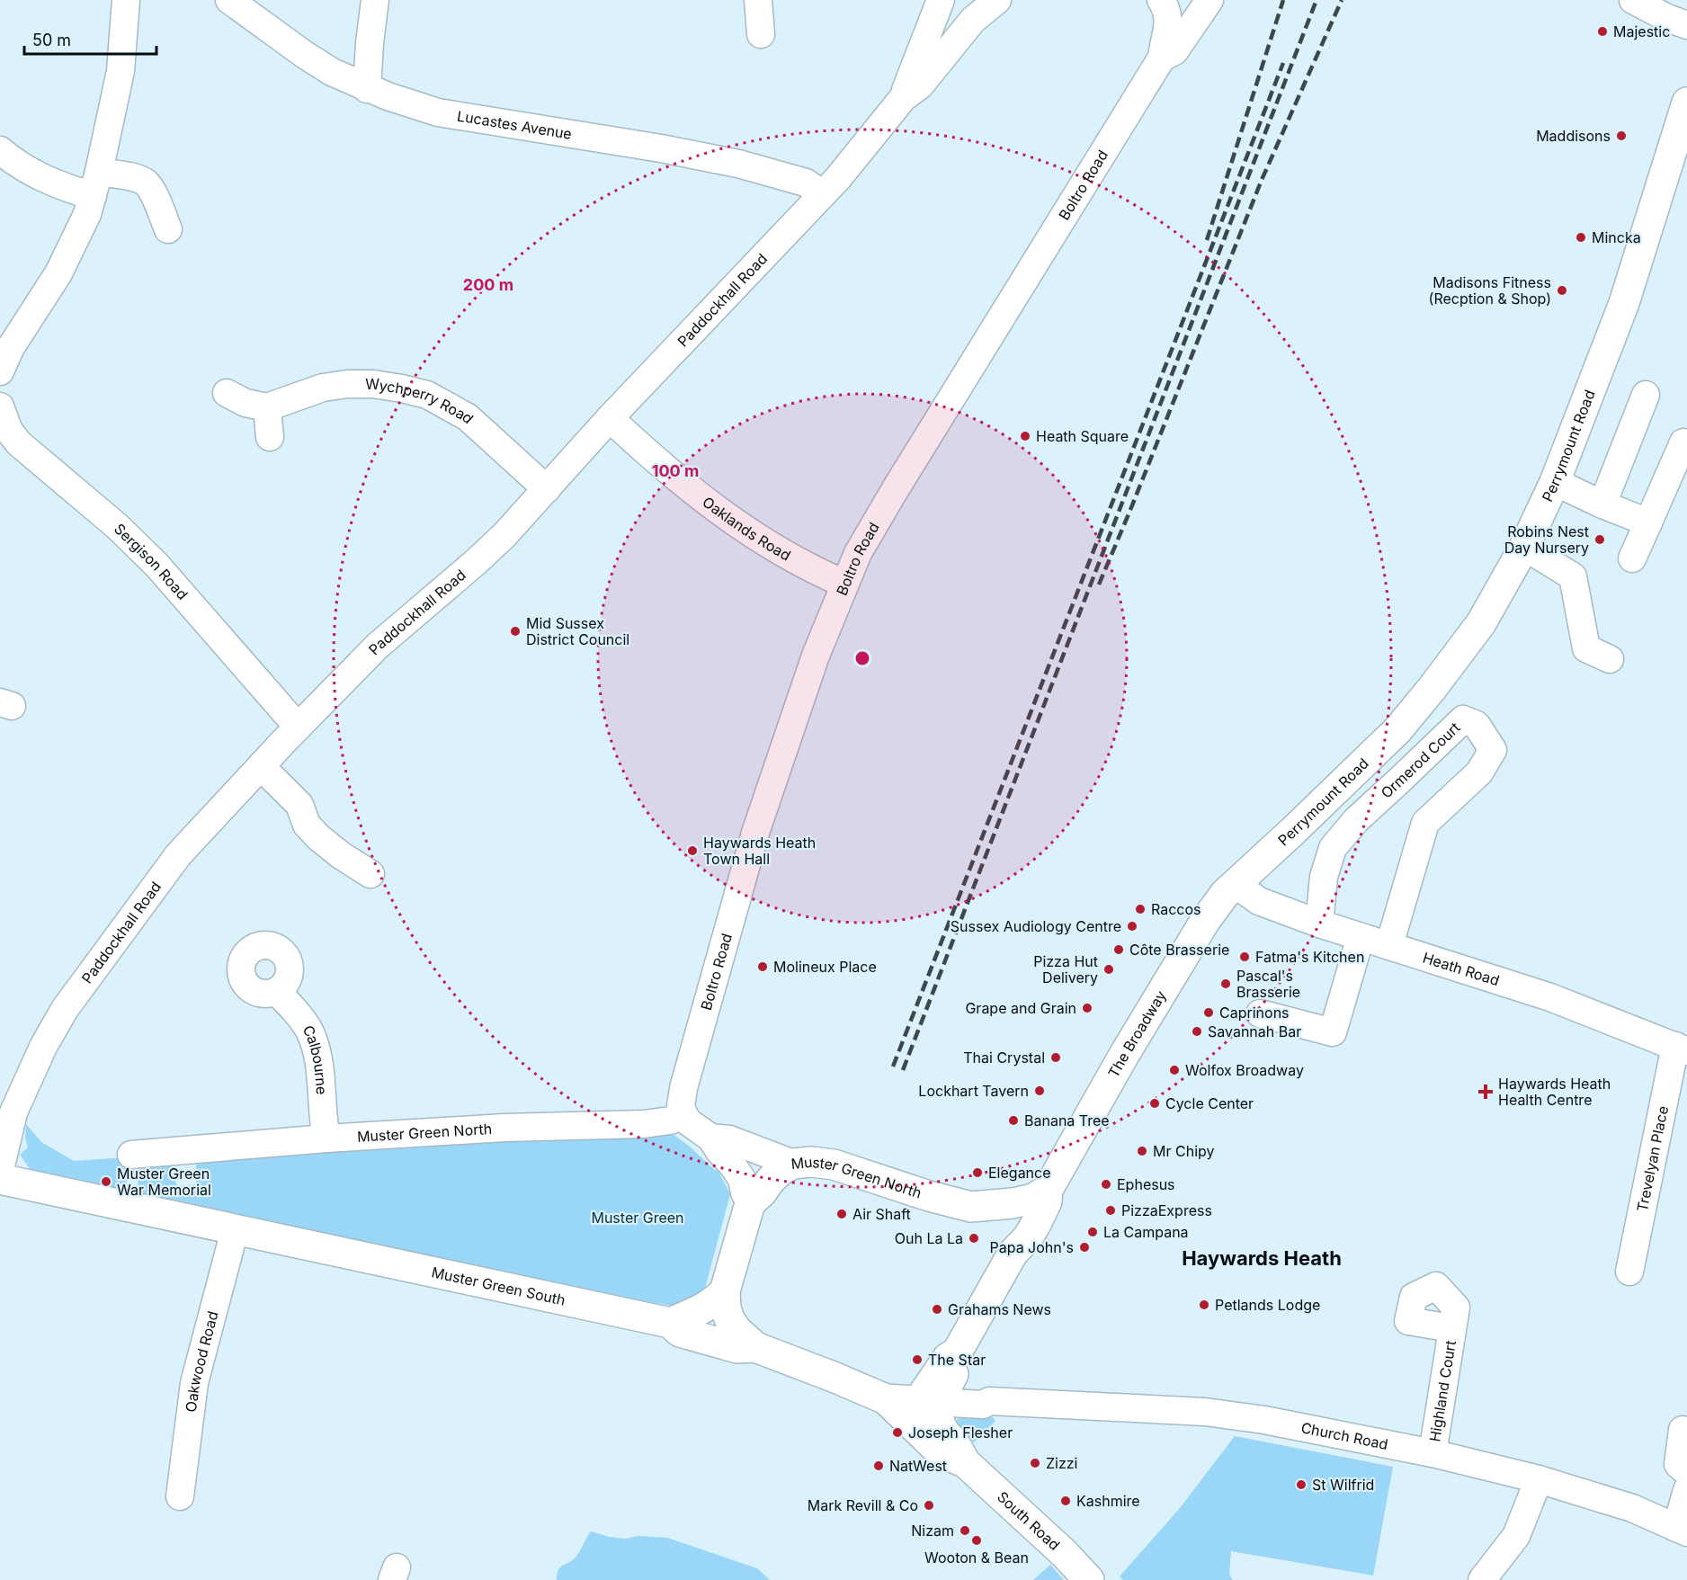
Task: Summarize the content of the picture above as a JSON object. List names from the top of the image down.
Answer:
{
  "streets": {
    "main road": [
      "Perrymount Road",
      "The Broadway",
      "Muster Green North",
      "Muster Green South",
      "South Road"
    ],
    "street": [
      "Lucastes Avenue",
      "Boltro Road",
      "Paddockhall Road",
      "Wychperry Road",
      "Oaklands Road",
      "Sergison Road",
      "Ormerod Court",
      "Heath Road",
      "Calbourne",
      "Trevelyan Place",
      "Oakwood Road",
      "Highland Court",
      "Church Road"
    ]
  },
  "crossings": [
    ["Lucastes Avenue", "Paddockhall Road"],
    ["Boltro Road", "Oaklands Road"],
    ["Boltro Road", "Muster Green North"],
    ["Paddockhall Road", "Wychperry Road"],
    ["Paddockhall Road", "Oaklands Road"],
    ["Paddockhall Road", "Sergison Road"],
    ["Perrymount Road", "Heath Road"],
    ["Perrymount Road", "The Broadway"],
    ["Ormerod Court", "Heath Road"],
    ["Heath Road", "The Broadway"],
    ["Heath Road", "Trevelyan Place"],
    ["The Broadway", "Church Road"],
    ["Calbourne", "Muster Green North"],
    ["Muster Green South", "Oakwood Road"],
    ["Muster Green South", "South Road"],
    ["Highland Court", "Church Road"]
  ],
  "districts": ["Haywards Heath"],
  "parks": ["Muster Green"],
  "places": {
    "other": [
      "Majestic",
      "Maddisons",
      "Mincka",
      "Madisons Fitness (Recption & Shop)",
      "Heath Square",
      "Robins Nest Day Nursery",
      "Mid Sussex District Council",
      "Haywards Heath Town Hall",
      "Raccos",
      "Sussex Audiology Centre",
      "Côte Brasserie",
      "Fatma's Kitchen",
      "Molineux Place",
      "Pizza Hut Delivery",
      "Pascal's Brasserie",
      "Grape and Grain",
      "Caprinons",
      "Savannah Bar",
      "Thai Crystal",
      "Wolfox Broadway",
      "Lockhart Tavern",
      "Cycle Center",
      "Banana Tree",
      "Mr Chipy",
      "Elegance",
      "Muster Green War Memorial",
      "Ephesus",
      "PizzaExpress",
      "Air Shaft",
      "La Campana",
      "Ouh La La",
      "Papa John's",
      "Petlands Lodge",
      "Grahams News",
      "The Star",
      "Joseph Flesher",
      "Zizzi",
      "NatWest",
      "St Wilfrid",
      "Kashmire",
      "Mark Revill & Co",
      "Nizam",
      "Wooton & Bean"
    ],
    "health": ["Haywards Heath Health Centre"]
  },
  "scale_bar": "50 m",
  "rings": ["200 m", "100 m"]
}
